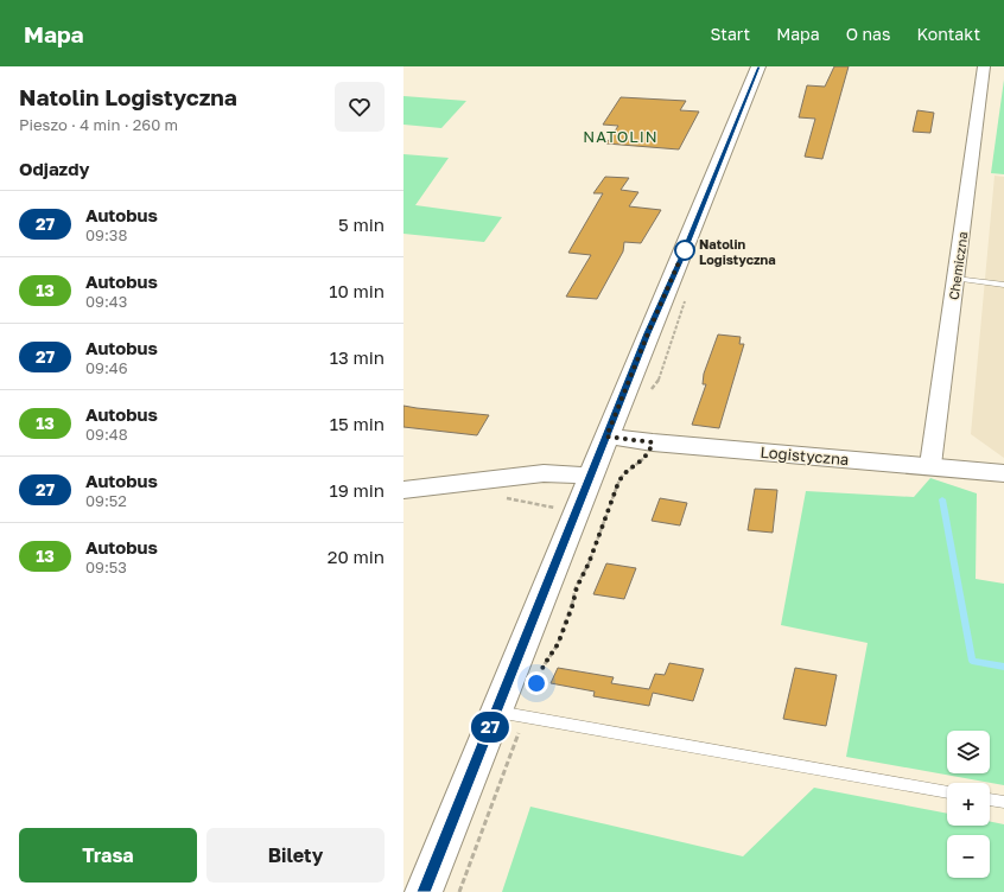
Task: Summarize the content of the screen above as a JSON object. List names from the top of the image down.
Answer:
{
  "streets": {
    "street": ["Chemiczna", "Logistyczna"]
  },
  "crossings": [
    ["Chemiczna", "Logistyczna"]
  ],
  "districts": ["NATOLIN"],
  "places": ["Natolin Logistyczna"],
  "lines": ["bus line 27"],
  "page": {
    "header": "Mapa",
    "nav": [
      "Start",
      "Mapa",
      "O nas",
      "Kontakt"
    ],
    "heading": [
      ["Natolin Logistyczna", "Pieszo · 4 min · 260 m"],
      "Odjazdy"
    ],
    "on_map": "27",
    "list": [
      {
        "mark": "27",
        "name": "Autobus",
        "note": "09:38",
        "value": "5 min"
      },
      {
        "mark": "13",
        "name": "Autobus",
        "note": "09:43",
        "value": "10 min"
      },
      {
        "mark": "27",
        "name": "Autobus",
        "note": "09:46",
        "value": "13 min"
      },
      {
        "mark": "13",
        "name": "Autobus",
        "note": "09:48",
        "value": "15 min"
      },
      {
        "mark": "27",
        "name": "Autobus",
        "note": "09:52",
        "value": "19 min"
      },
      {
        "mark": "13",
        "name": "Autobus",
        "note": "09:53",
        "value": "20 min"
      }
    ],
    "map_buttons": ["+", "−"],
    "buttons": ["Trasa", "Bilety"]
  }
}
